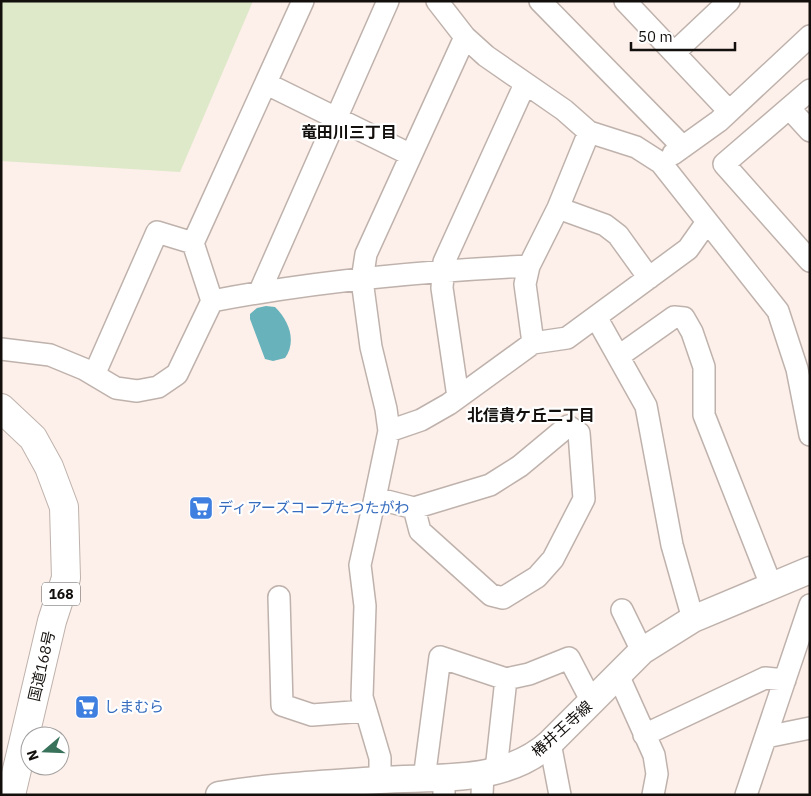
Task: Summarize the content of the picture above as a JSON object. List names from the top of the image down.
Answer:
{
  "streets": {
    "highway": ["168", "国道168号"],
    "main road": ["椿井王寺線"]
  },
  "districts": ["竜田川三丁目", "北信貴ケ丘二丁目"],
  "places": {
    "supermarket": ["ディアーズコープたつたがわ", "しまむら"]
  },
  "scale_bar": "50 m",
  "north": "left"
}
